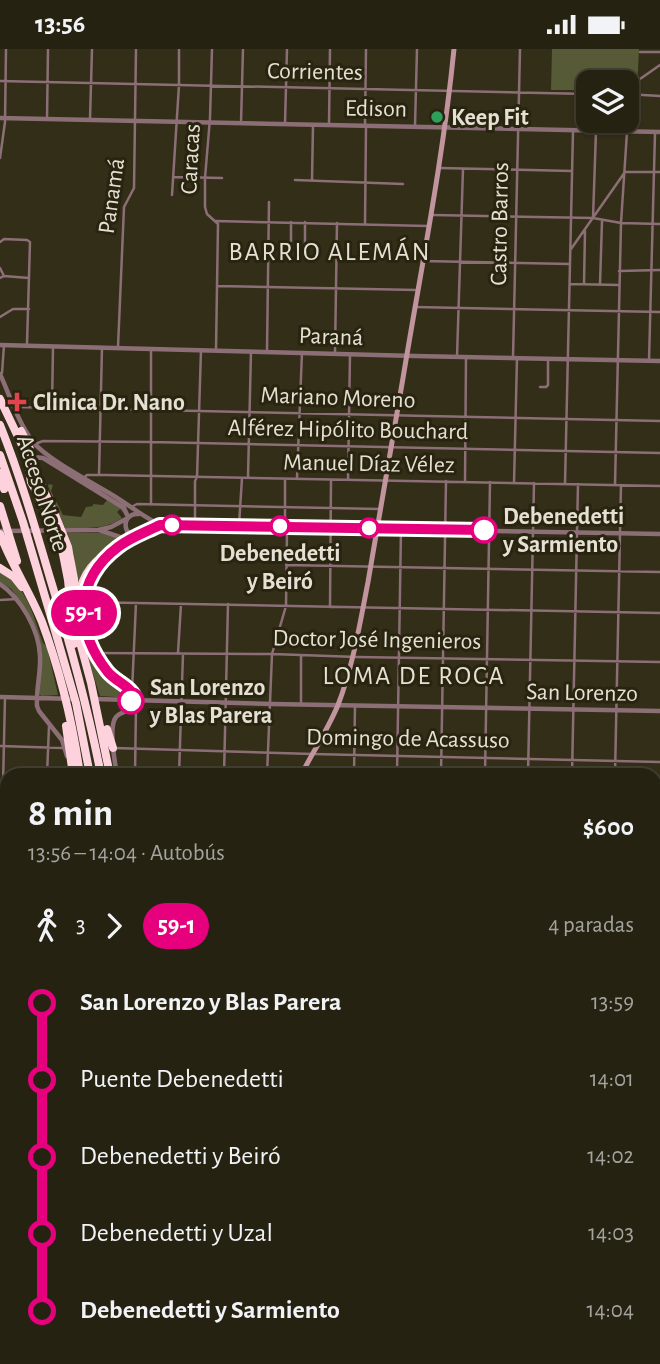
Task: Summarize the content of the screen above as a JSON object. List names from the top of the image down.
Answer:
{
  "streets": {
    "highway": ["Acceso Norte"],
    "street": [
      "Corrientes",
      "Edison",
      "Caracas",
      "Panamá",
      "Castro Barros",
      "Paraná",
      "Mariano Moreno",
      "Alférez Hipólito Bouchard",
      "Manuel Díaz Vélez",
      "Doctor José Ingenieros",
      "San Lorenzo",
      "Domingo de Acassuso"
    ]
  },
  "crossings": [
    ["Corrientes", "Caracas"],
    ["Corrientes", "Panamá"],
    ["Corrientes", "Castro Barros"],
    ["Edison", "Caracas"],
    ["Edison", "Panamá"],
    ["Edison", "Castro Barros"],
    ["Caracas", "Paraná"],
    ["Panamá", "Paraná"],
    ["Castro Barros", "Paraná"],
    ["Castro Barros", "Mariano Moreno"],
    ["Castro Barros", "Alférez Hipólito Bouchard"],
    ["Castro Barros", "Manuel Díaz Vélez"]
  ],
  "districts": ["BARRIO ALEMÁN", "LOMA DE ROCA"],
  "places": {
    "other": [
      "Keep Fit",
      "Debenedetti y Beiró",
      "Debenedetti y Sarmiento",
      "San Lorenzo y Blas Parera"
    ],
    "health": ["Clinica Dr. Nano"]
  },
  "lines": ["bus line 59-1"],
  "page": {
    "status": "13:56",
    "on_map": "59-1",
    "heading": ["8 min", "13:56 – 14:04 · Autobús", "$600"],
    "legs": ["3", "59-1", "4 paradas"],
    "list": [
      {
        "name": "San Lorenzo y Blas Parera",
        "value": "13:59"
      },
      {
        "name": "Puente Debenedetti",
        "value": "14:01"
      },
      {
        "name": "Debenedetti y Beiró",
        "value": "14:02"
      },
      {
        "name": "Debenedetti y Uzal",
        "value": "14:03"
      },
      {
        "name": "Debenedetti y Sarmiento",
        "value": "14:04"
      }
    ]
  }
}
